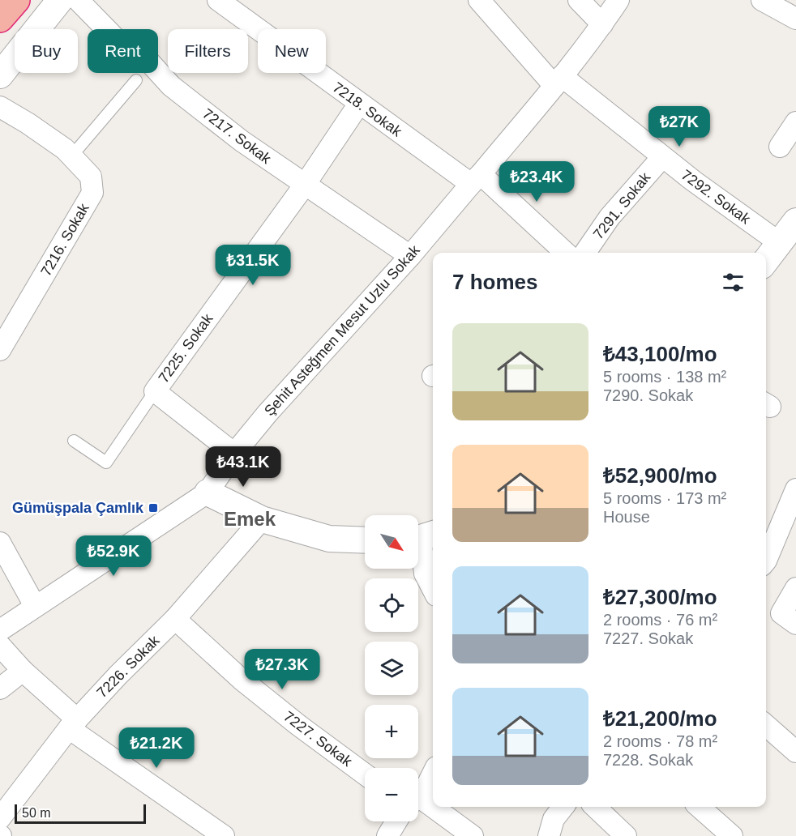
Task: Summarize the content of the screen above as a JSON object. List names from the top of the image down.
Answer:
{
  "streets": {
    "street": [
      "7218. Sokak",
      "7217. Sokak",
      "7292. Sokak",
      "7291. Sokak",
      "7216. Sokak",
      "Şehit Asteğmen Mesut Uzlu Sokak",
      "7225. Sokak",
      "7226. Sokak",
      "7227. Sokak"
    ]
  },
  "crossings": [
    ["7218. Sokak", "Şehit Asteğmen Mesut Uzlu Sokak"],
    ["7218. Sokak", "7225. Sokak"],
    ["7217. Sokak", "Şehit Asteğmen Mesut Uzlu Sokak"],
    ["7217. Sokak", "7225. Sokak"],
    ["7292. Sokak", "7291. Sokak"],
    ["7292. Sokak", "Şehit Asteğmen Mesut Uzlu Sokak"],
    ["Şehit Asteğmen Mesut Uzlu Sokak", "7225. Sokak"],
    ["7226. Sokak", "7227. Sokak"]
  ],
  "districts": ["Emek"],
  "places": {
    "transit": ["Gümüşpala Çamlık"]
  },
  "scale_bar": "50 m",
  "north": "bottom right",
  "page": {
    "chip": [
      "Buy",
      "Rent",
      "Filters",
      "New"
    ],
    "price": [
      "₺27K",
      "₺23.4K",
      "₺31.5K",
      "₺43.1K",
      "₺52.9K",
      "₺27.3K",
      "₺21.2K"
    ],
    "heading": "7 homes",
    "list": [
      {
        "name": "₺43,100/mo",
        "note": "5 rooms · 138 m² · 7290. Sokak"
      },
      {
        "name": "₺52,900/mo",
        "note": "5 rooms · 173 m² · House"
      },
      {
        "name": "₺27,300/mo",
        "note": "2 rooms · 76 m² · 7227. Sokak"
      },
      {
        "name": "₺21,200/mo",
        "note": "2 rooms · 78 m² · 7228. Sokak"
      }
    ],
    "map_buttons": ["+", "−"],
    "scale": "50 m"
  }
}
